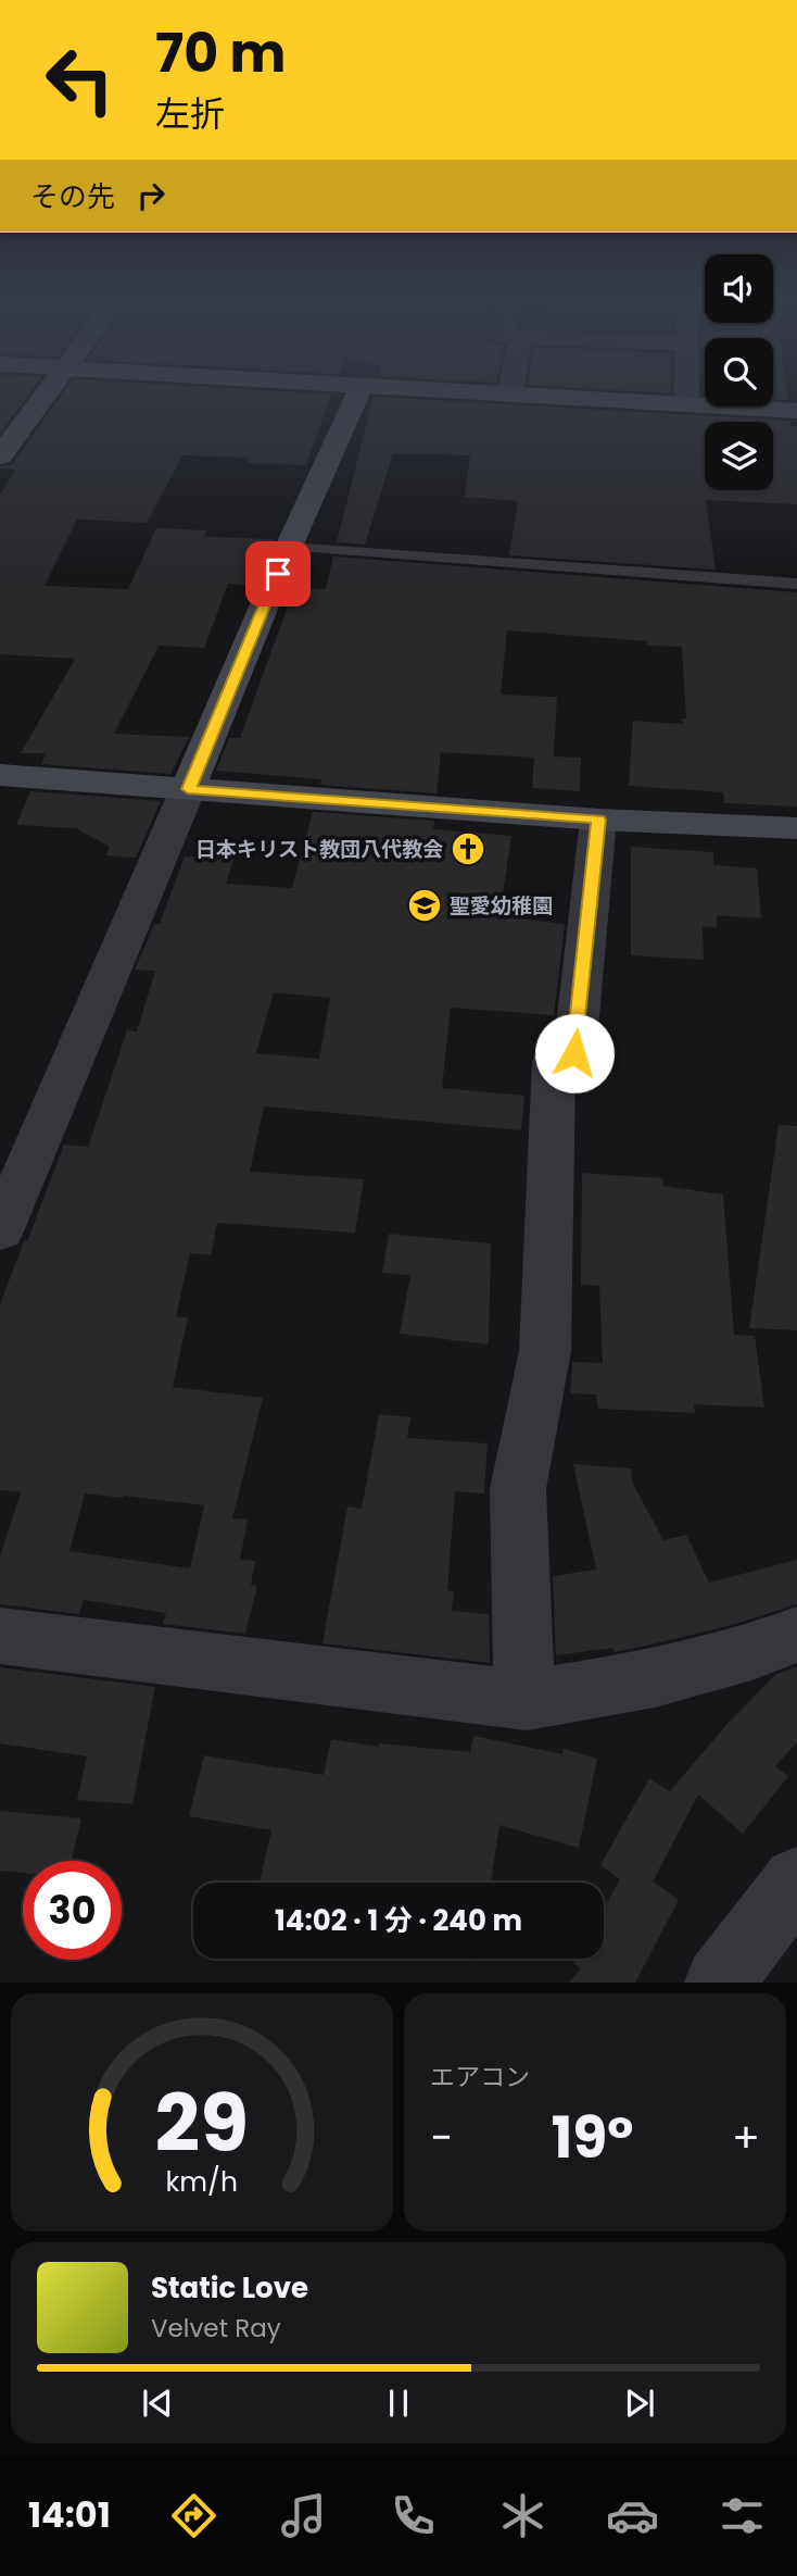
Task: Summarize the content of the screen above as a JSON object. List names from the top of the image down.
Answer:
{
  "places": {
    "church": ["日本キリスト教団八代教会"],
    "school or university": ["聖愛幼稚園"]
  },
  "page": {
    "turn": ["70 m", "左折"],
    "then": "その先",
    "limit": "30",
    "trip": "14:02 · 1 分 · 240 m",
    "tile": "エアコン",
    "heat": ["−", "19°", "+"],
    "song": ["Static Love", "Velvet Ray"],
    "tabs": "14:01",
    "gauge": ["29", "km/h"]
  }
}
